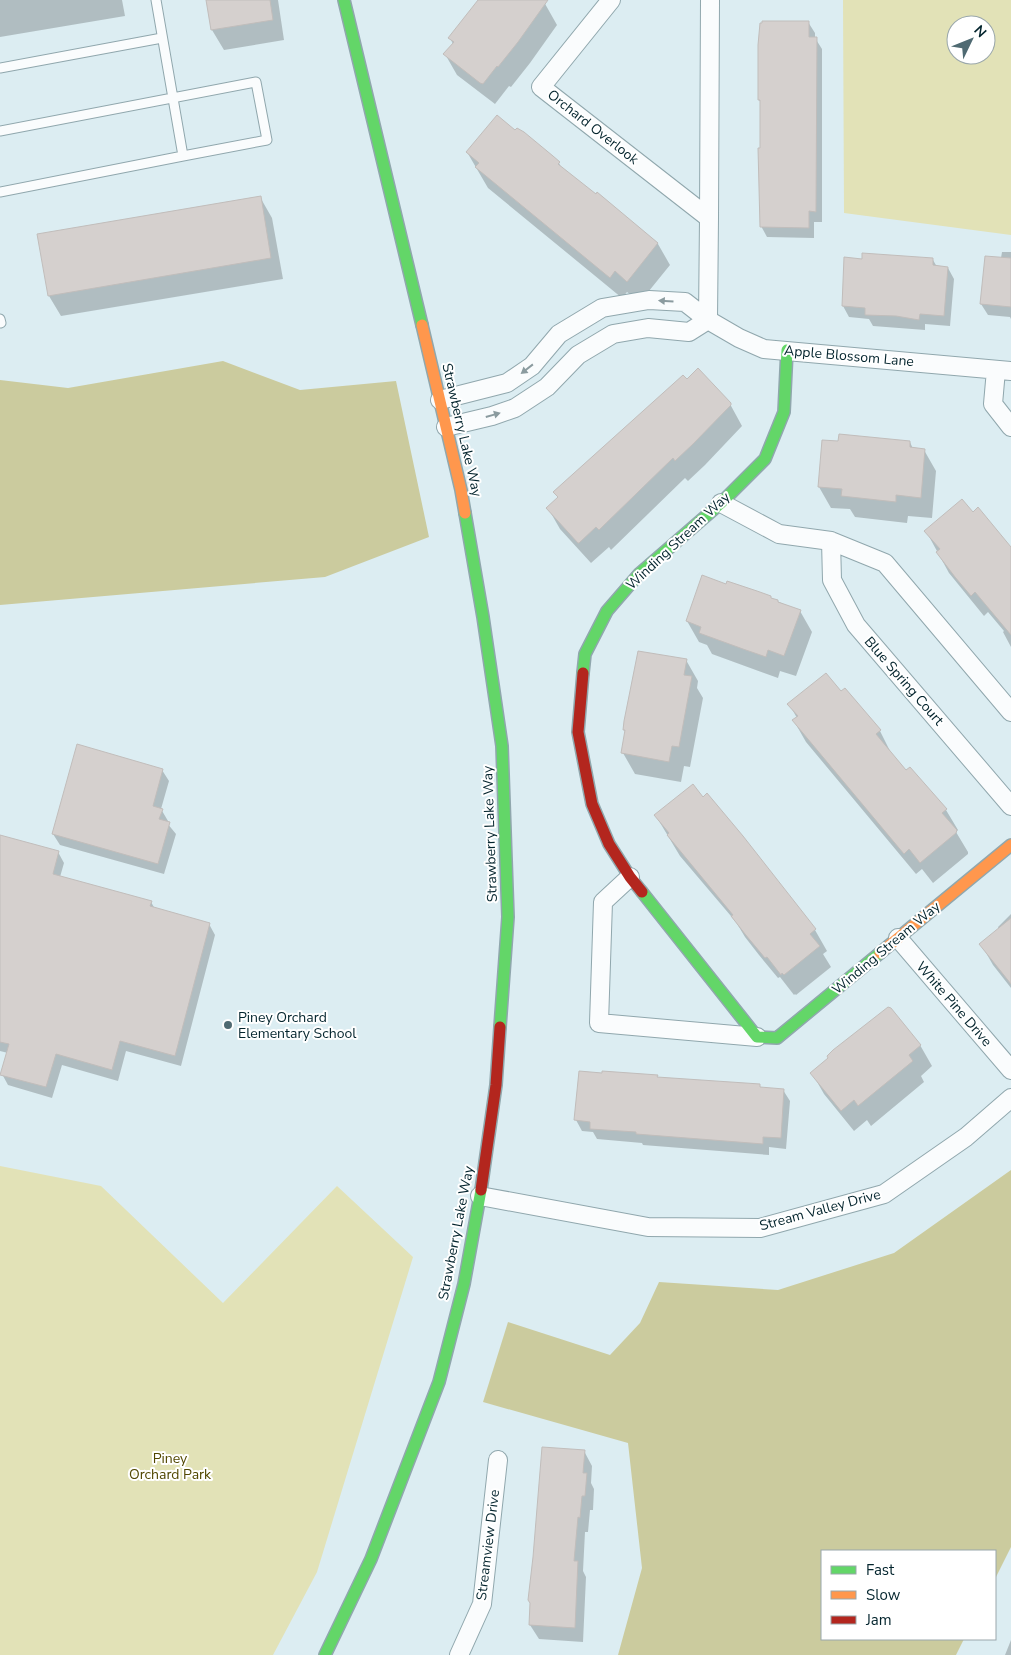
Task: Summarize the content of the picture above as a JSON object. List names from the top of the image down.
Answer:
{
  "streets": {
    "street": [
      "Orchard Overlook",
      "Apple Blossom Lane",
      "Strawberry Lake Way",
      "Winding Stream Way",
      "Blue Spring Court",
      "White Pine Drive",
      "Stream Valley Drive",
      "Streamview Drive"
    ]
  },
  "crossings": [
    ["Apple Blossom Lane", "Strawberry Lake Way"],
    ["Apple Blossom Lane", "Winding Stream Way"],
    ["Strawberry Lake Way", "Stream Valley Drive"],
    ["Winding Stream Way", "White Pine Drive"]
  ],
  "parks": ["Piney Orchard Park"],
  "places": ["Piney Orchard Elementary School"],
  "legend": ["Fast", "Slow", "Jam"],
  "north": "top right"
}
